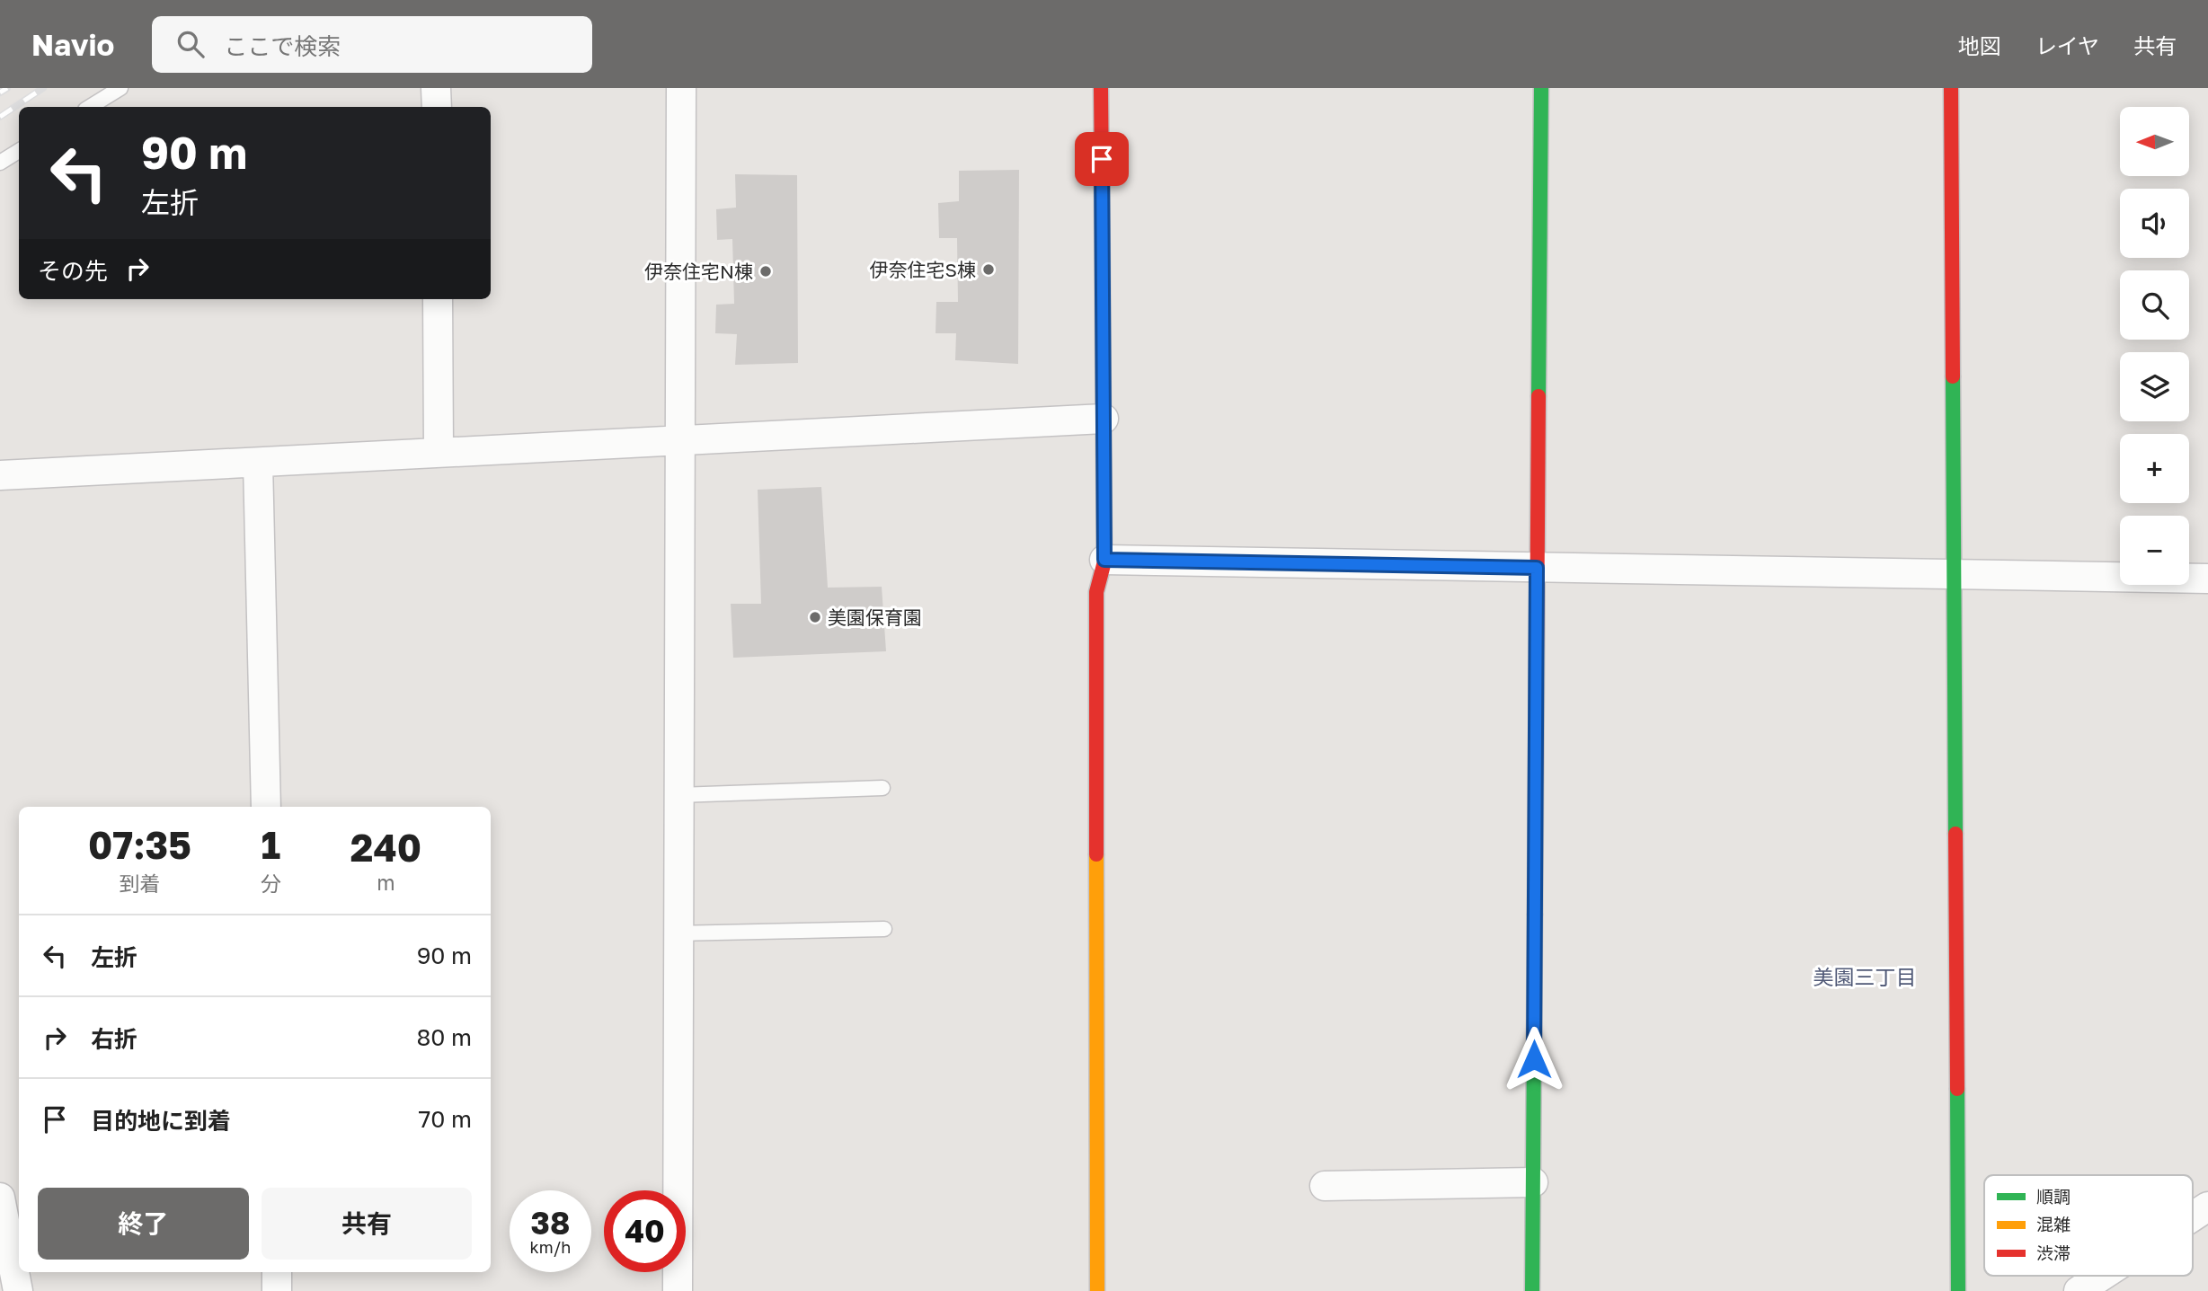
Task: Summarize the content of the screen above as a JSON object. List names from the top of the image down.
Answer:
{
  "districts": ["美園三丁目"],
  "places": ["伊奈住宅S棟", "伊奈住宅N棟", "美園保育園"],
  "legend": ["順調", "混雑", "渋滞"],
  "north": "left",
  "page": {
    "header": "Navio",
    "search": "ここで検索",
    "nav": ["地図", "レイヤ", "共有"],
    "map_buttons": ["+", "−"],
    "turn": ["90 m", "左折"],
    "then": "その先",
    "eta": [
      "07:35",
      "到着",
      "1",
      "分",
      "240",
      "m"
    ],
    "list": [
      {
        "name": "左折",
        "value": "90 m"
      },
      {
        "name": "右折",
        "value": "80 m"
      },
      {
        "name": "目的地に到着",
        "value": "70 m"
      }
    ],
    "buttons": ["終了", "共有"],
    "speed": "38 km/h",
    "limit": "40"
  }
}
